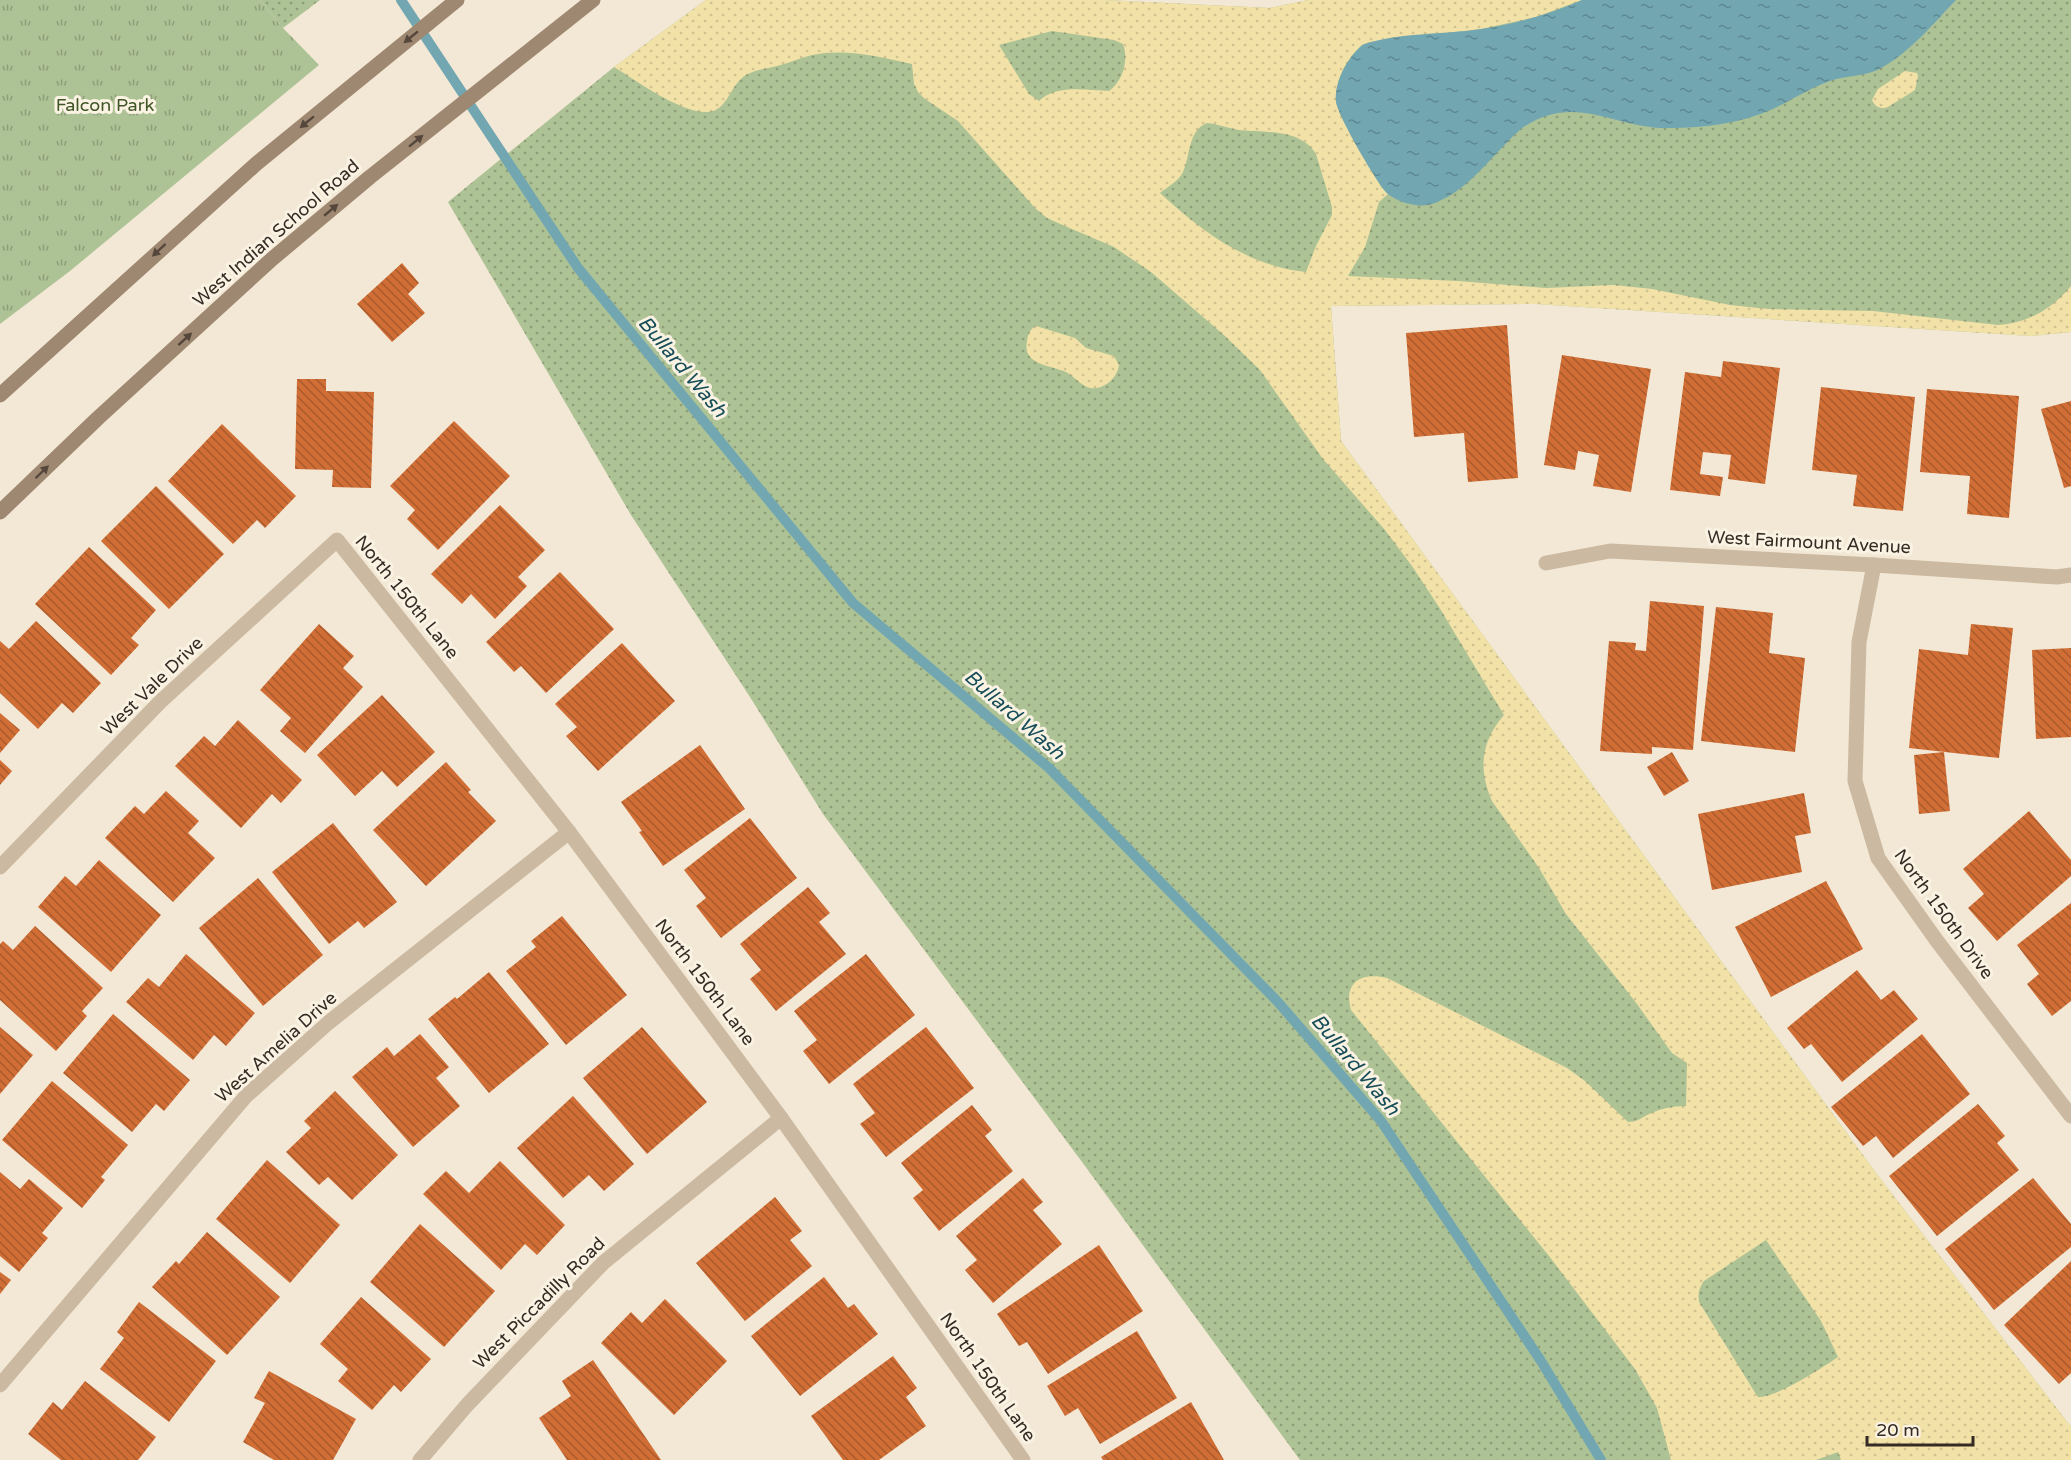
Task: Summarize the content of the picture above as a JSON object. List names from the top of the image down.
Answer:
{
  "streets": {
    "main road": ["West Indian School Road"],
    "street": [
      "West Fairmount Avenue",
      "North 150th Lane",
      "West Vale Drive",
      "North 150th Drive",
      "West Amelia Drive",
      "West Piccadilly Road"
    ]
  },
  "crossings": [
    ["West Fairmount Avenue", "North 150th Drive"],
    ["North 150th Lane", "West Vale Drive"],
    ["North 150th Lane", "West Amelia Drive"],
    ["North 150th Lane", "West Piccadilly Road"]
  ],
  "water": ["Bullard Wash"],
  "parks": ["Falcon Park"],
  "scale_bar": "20 m"
}
